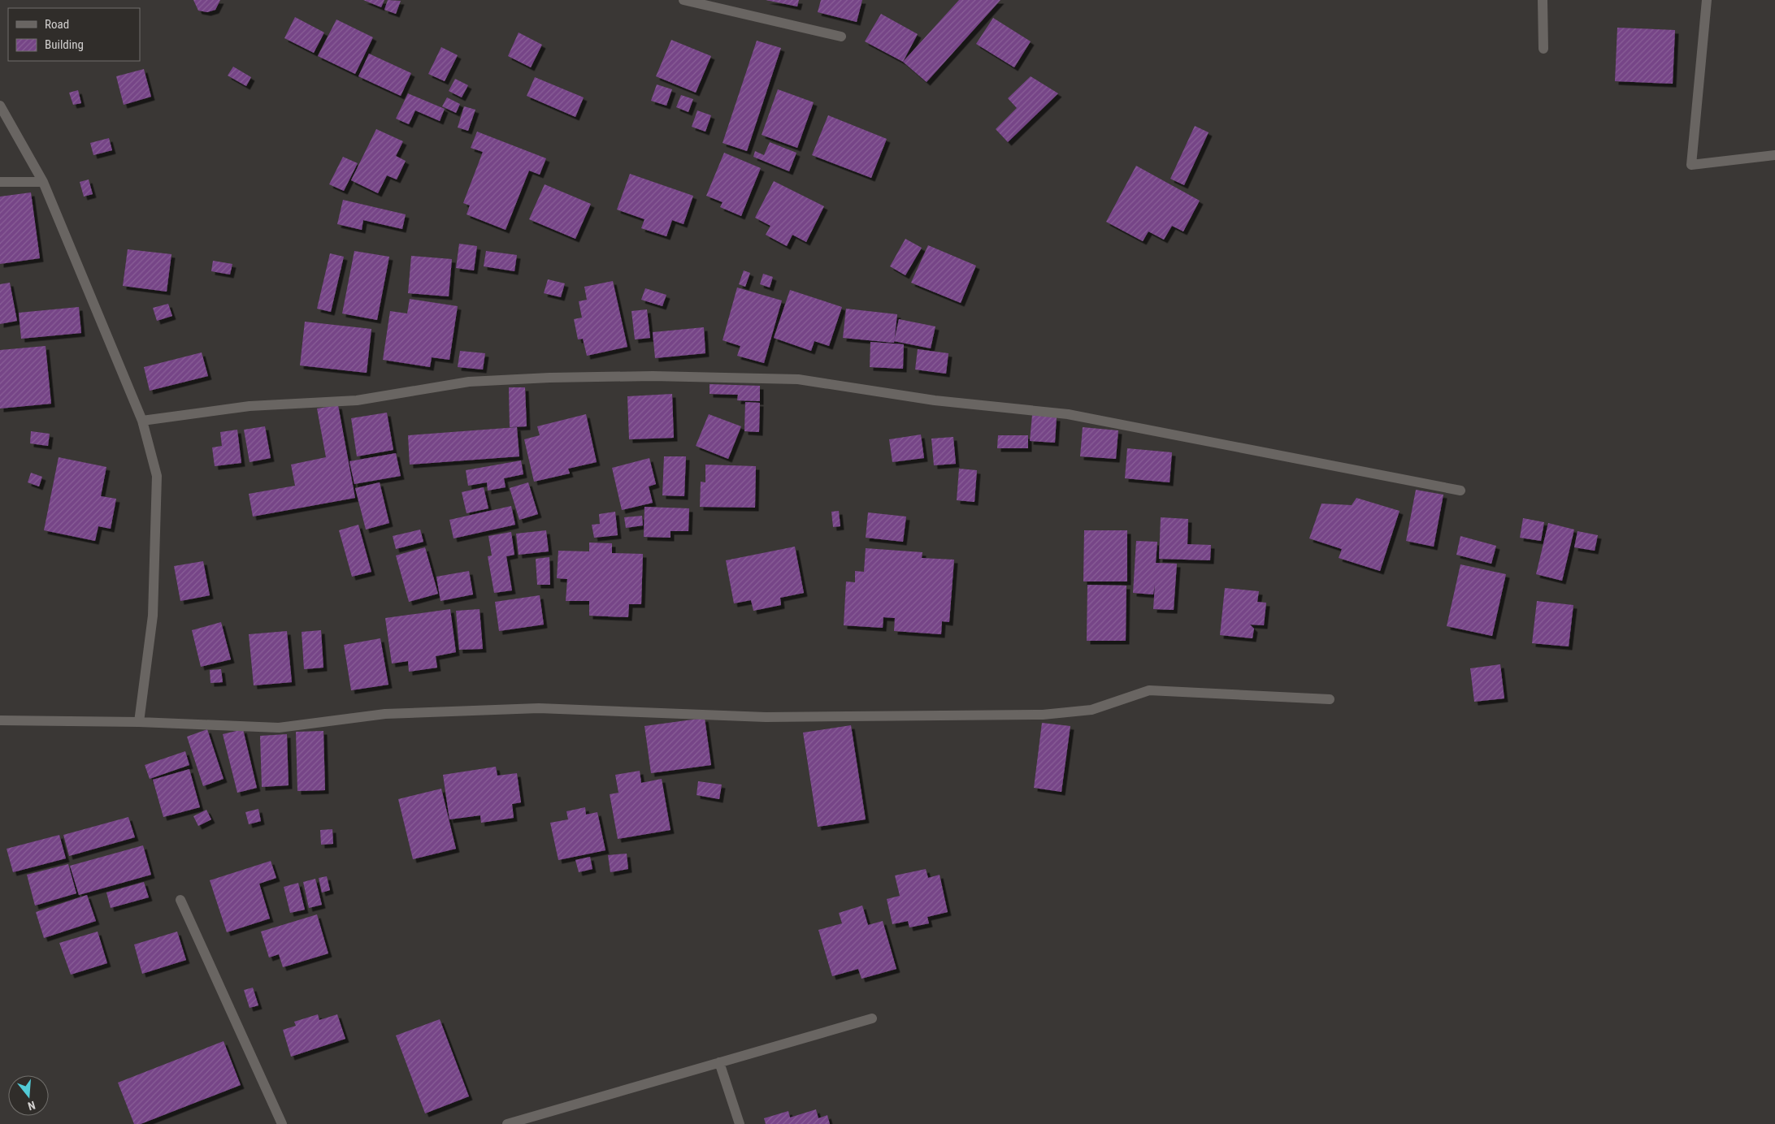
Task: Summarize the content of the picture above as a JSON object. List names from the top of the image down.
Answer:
{
  "legend": ["Road", "Building"],
  "north": "bottom"
}
